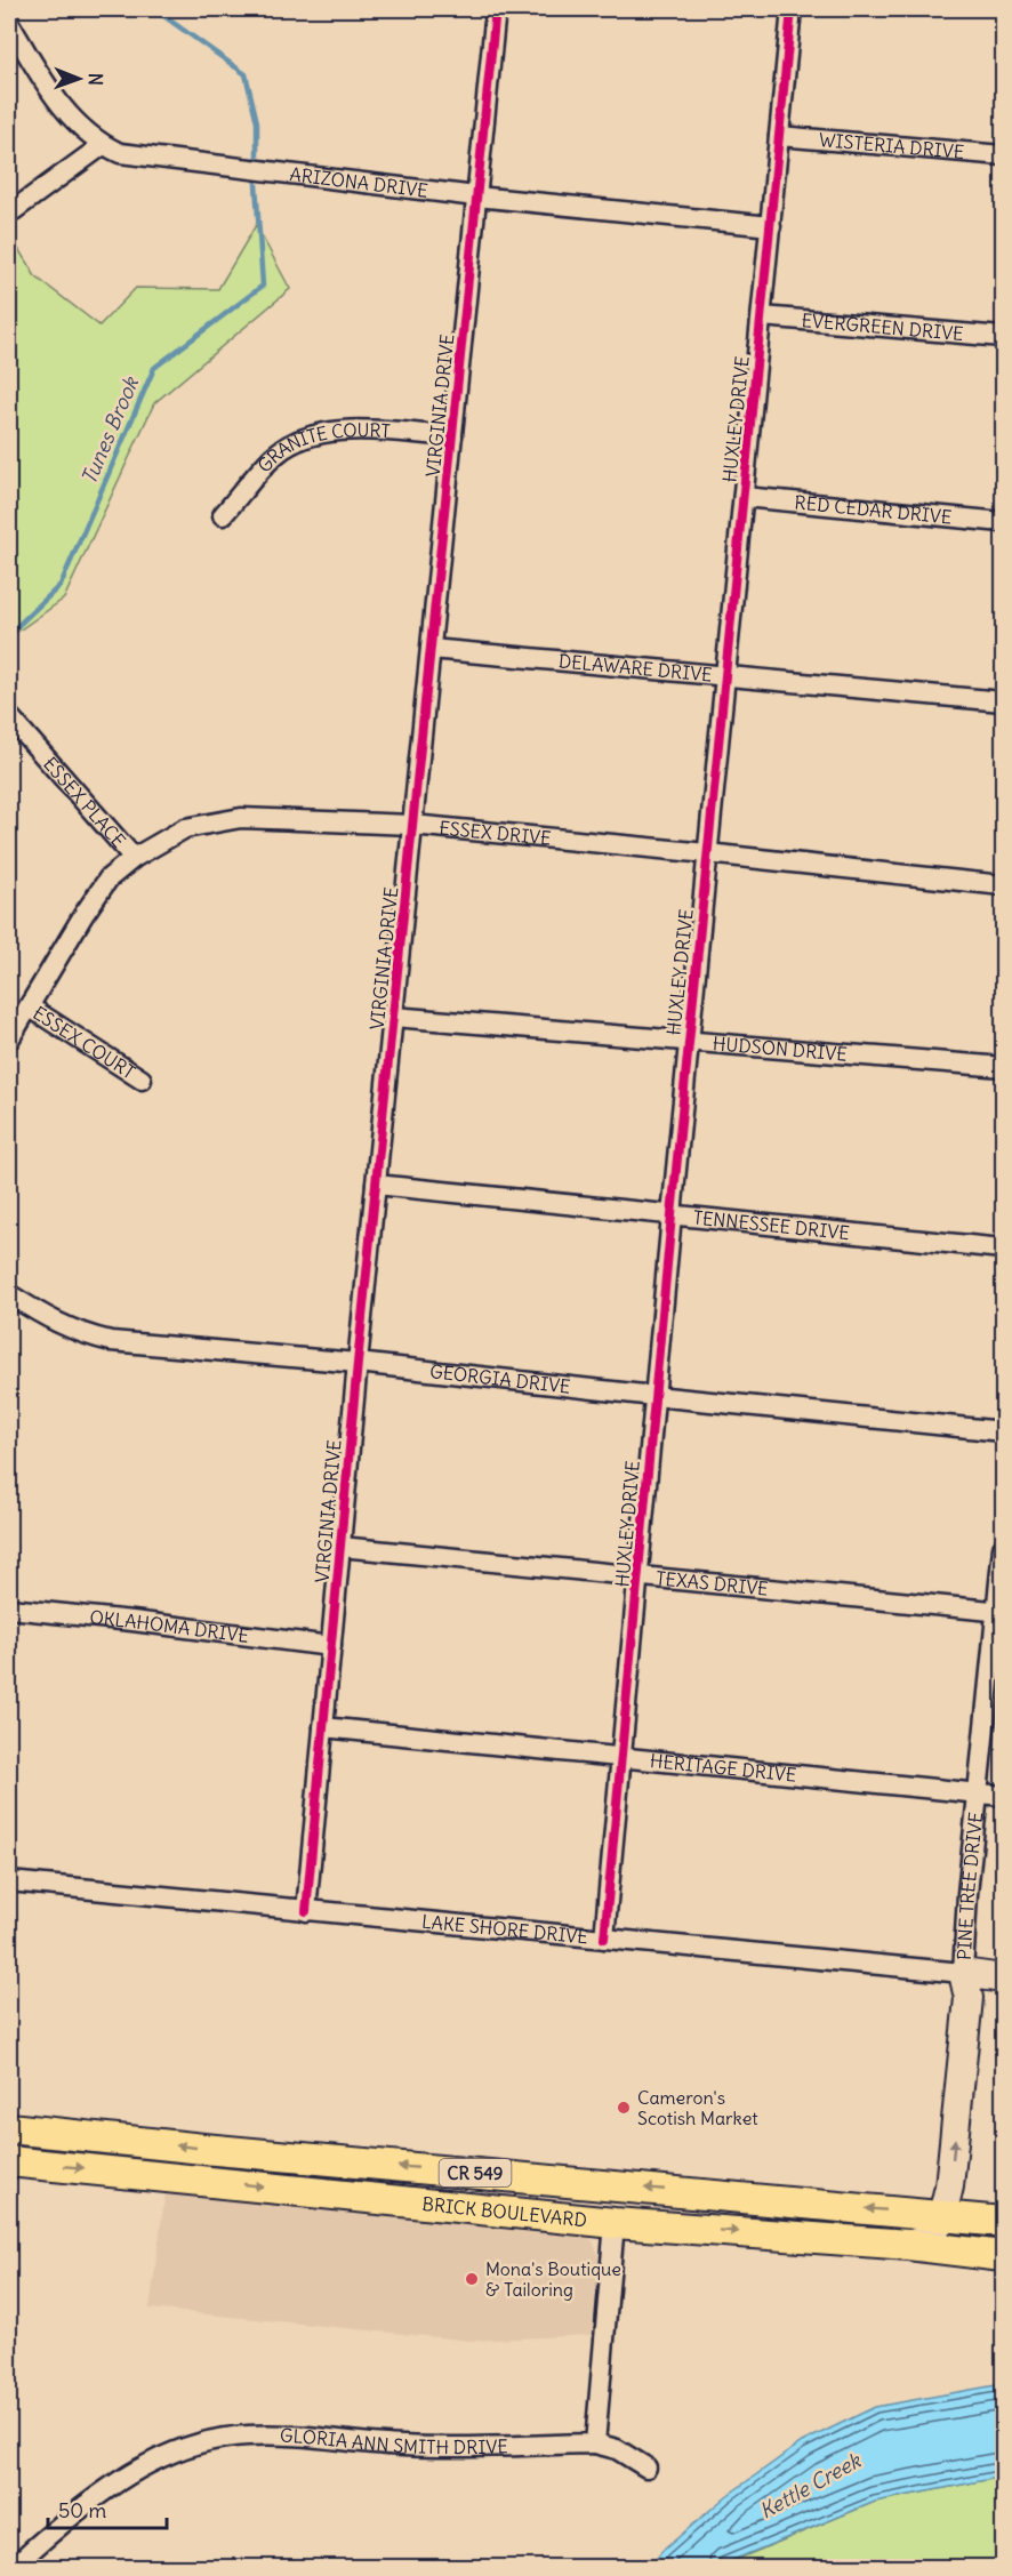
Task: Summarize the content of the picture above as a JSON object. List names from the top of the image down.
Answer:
{
  "streets": {
    "main road": ["CR 549", "BRICK BOULEVARD"],
    "street": [
      "WISTERIA DRIVE",
      "ARIZONA DRIVE",
      "EVERGREEN DRIVE",
      "VIRGINIA DRIVE",
      "HUXLEY DRIVE",
      "GRANITE COURT",
      "RED CEDAR DRIVE",
      "DELAWARE DRIVE",
      "ESSEX PLACE",
      "ESSEX DRIVE",
      "ESSEX COURT",
      "HUDSON DRIVE",
      "TENNESSEE DRIVE",
      "GEORGIA DRIVE",
      "TEXAS DRIVE",
      "OKLAHOMA DRIVE",
      "HERITAGE DRIVE",
      "PINE TREE DRIVE",
      "LAKE SHORE DRIVE",
      "GLORIA ANN SMITH DRIVE"
    ]
  },
  "crossings": [
    ["WISTERIA DRIVE", "HUXLEY DRIVE"],
    ["ARIZONA DRIVE", "VIRGINIA DRIVE"],
    ["ARIZONA DRIVE", "HUXLEY DRIVE"],
    ["EVERGREEN DRIVE", "HUXLEY DRIVE"],
    ["VIRGINIA DRIVE", "GRANITE COURT"],
    ["VIRGINIA DRIVE", "DELAWARE DRIVE"],
    ["VIRGINIA DRIVE", "ESSEX DRIVE"],
    ["VIRGINIA DRIVE", "HUDSON DRIVE"],
    ["VIRGINIA DRIVE", "TENNESSEE DRIVE"],
    ["VIRGINIA DRIVE", "GEORGIA DRIVE"],
    ["VIRGINIA DRIVE", "TEXAS DRIVE"],
    ["VIRGINIA DRIVE", "OKLAHOMA DRIVE"],
    ["VIRGINIA DRIVE", "HERITAGE DRIVE"],
    ["VIRGINIA DRIVE", "LAKE SHORE DRIVE"],
    ["HUXLEY DRIVE", "RED CEDAR DRIVE"],
    ["HUXLEY DRIVE", "DELAWARE DRIVE"],
    ["HUXLEY DRIVE", "ESSEX DRIVE"],
    ["HUXLEY DRIVE", "HUDSON DRIVE"],
    ["HUXLEY DRIVE", "TENNESSEE DRIVE"],
    ["HUXLEY DRIVE", "GEORGIA DRIVE"],
    ["HUXLEY DRIVE", "TEXAS DRIVE"],
    ["HUXLEY DRIVE", "HERITAGE DRIVE"],
    ["HUXLEY DRIVE", "LAKE SHORE DRIVE"],
    ["ESSEX PLACE", "ESSEX DRIVE"],
    ["ESSEX DRIVE", "ESSEX COURT"],
    ["TEXAS DRIVE", "PINE TREE DRIVE"],
    ["HERITAGE DRIVE", "PINE TREE DRIVE"],
    ["PINE TREE DRIVE", "LAKE SHORE DRIVE"],
    ["PINE TREE DRIVE", "BRICK BOULEVARD"]
  ],
  "water": ["Tunes Brook", "Kettle Creek"],
  "places": ["Cameron's Scotish Market", "Mona's Boutique & Tailoring"],
  "scale_bar": "50 m",
  "north": "right"
}
